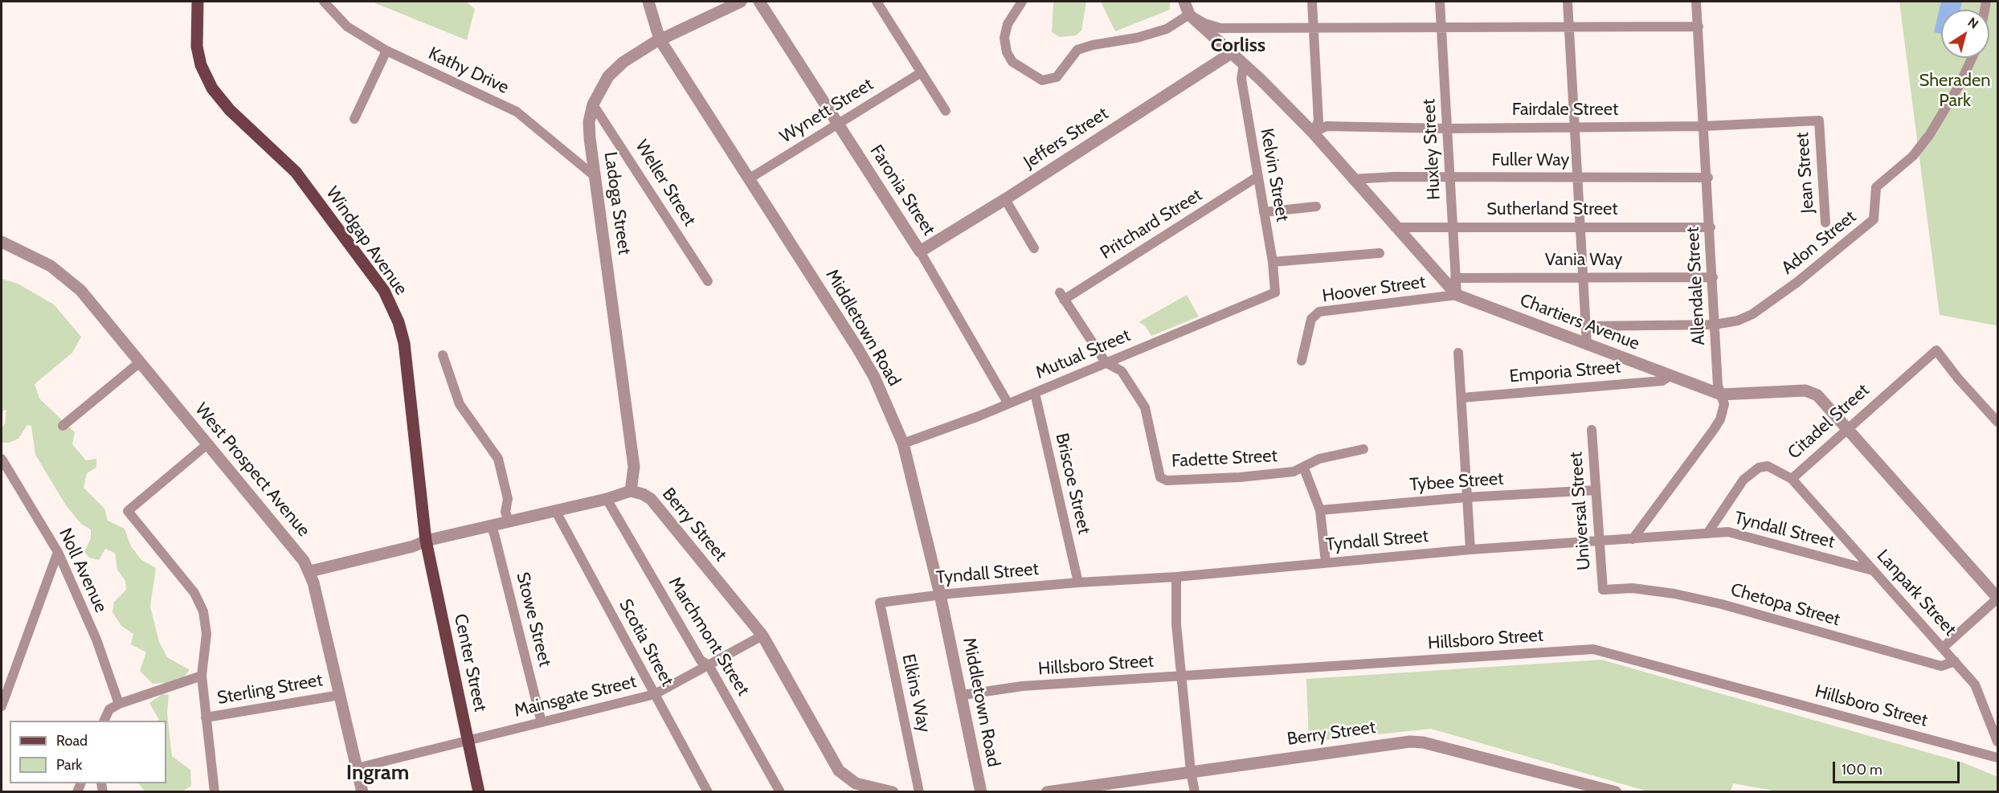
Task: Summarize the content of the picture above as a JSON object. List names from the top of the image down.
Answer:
{
  "streets": {
    "main road": ["Windgap Avenue", "Center Street"],
    "street": [
      "Kathy Drive",
      "Fairdale Street",
      "Wynett Street",
      "Jeffers Street",
      "Huxley Street",
      "Fuller Way",
      "Jean Street",
      "Kelvin Street",
      "Weller Street",
      "Faronia Street",
      "Ladoga Street",
      "Sutherland Street",
      "Pritchard Street",
      "Adon Street",
      "Vania Way",
      "Allendale Street",
      "Hoover Street",
      "Chartiers Avenue",
      "Middletown Road",
      "Mutual Street",
      "Emporia Street",
      "Citadel Street",
      "Fadette Street",
      "West Prospect Avenue",
      "Tybee Street",
      "Briscoe Street",
      "Universal Street",
      "Berry Street",
      "Tyndall Street",
      "Noll Avenue",
      "Lanpark Street",
      "Chetopa Street",
      "Stowe Street",
      "Marchmont Street",
      "Hillsboro Street",
      "Scotia Street",
      "Sterling Street",
      "Elkins Way",
      "Mainsgate Street"
    ]
  },
  "crossings": [
    ["Kathy Drive", "Ladoga Street"],
    ["Fairdale Street", "Huxley Street"],
    ["Fairdale Street", "Jean Street"],
    ["Fairdale Street", "Allendale Street"],
    ["Fairdale Street", "Chartiers Avenue"],
    ["Wynett Street", "Faronia Street"],
    ["Wynett Street", "Middletown Road"],
    ["Jeffers Street", "Faronia Street"],
    ["Jeffers Street", "Chartiers Avenue"],
    ["Huxley Street", "Fuller Way"],
    ["Huxley Street", "Sutherland Street"],
    ["Huxley Street", "Vania Way"],
    ["Huxley Street", "Hoover Street"],
    ["Huxley Street", "Chartiers Avenue"],
    ["Fuller Way", "Allendale Street"],
    ["Fuller Way", "Chartiers Avenue"],
    ["Kelvin Street", "Pritchard Street"],
    ["Kelvin Street", "Chartiers Avenue"],
    ["Kelvin Street", "Mutual Street"],
    ["Weller Street", "Ladoga Street"],
    ["Faronia Street", "Mutual Street"],
    ["Ladoga Street", "Middletown Road"],
    ["Ladoga Street", "Berry Street"],
    ["Sutherland Street", "Allendale Street"],
    ["Sutherland Street", "Chartiers Avenue"],
    ["Pritchard Street", "Fadette Street"],
    ["Windgap Avenue", "Center Street"],
    ["Adon Street", "Allendale Street"],
    ["Vania Way", "Allendale Street"],
    ["Allendale Street", "Chartiers Avenue"],
    ["Allendale Street", "Tyndall Street"],
    ["Hoover Street", "Chartiers Avenue"],
    ["Chartiers Avenue", "Emporia Street"],
    ["Chartiers Avenue", "Citadel Street"],
    ["Middletown Road", "Mutual Street"],
    ["Middletown Road", "Tyndall Street"],
    ["Middletown Road", "Hillsboro Street"],
    ["Mutual Street", "Fadette Street"],
    ["Mutual Street", "Briscoe Street"],
    ["Citadel Street", "Tyndall Street"],
    ["Citadel Street", "Lanpark Street"],
    ["West Prospect Avenue", "Sterling Street"],
    ["West Prospect Avenue", "Mainsgate Street"],
    ["Tybee Street", "Universal Street"],
    ["Briscoe Street", "Tyndall Street"],
    ["Universal Street", "Tyndall Street"],
    ["Universal Street", "Chetopa Street"],
    ["Berry Street", "Mainsgate Street"],
    ["Tyndall Street", "Lanpark Street"],
    ["Tyndall Street", "Elkins Way"],
    ["Lanpark Street", "Chetopa Street"],
    ["Stowe Street", "Mainsgate Street"],
    ["Marchmont Street", "Mainsgate Street"],
    ["Scotia Street", "Mainsgate Street"],
    ["Center Street", "Mainsgate Street"]
  ],
  "districts": ["Corliss", "Ingram"],
  "parks": ["Sheraden Park"],
  "legend": ["Road", "Park"],
  "scale_bar": "100 m",
  "north": "top right"
}
